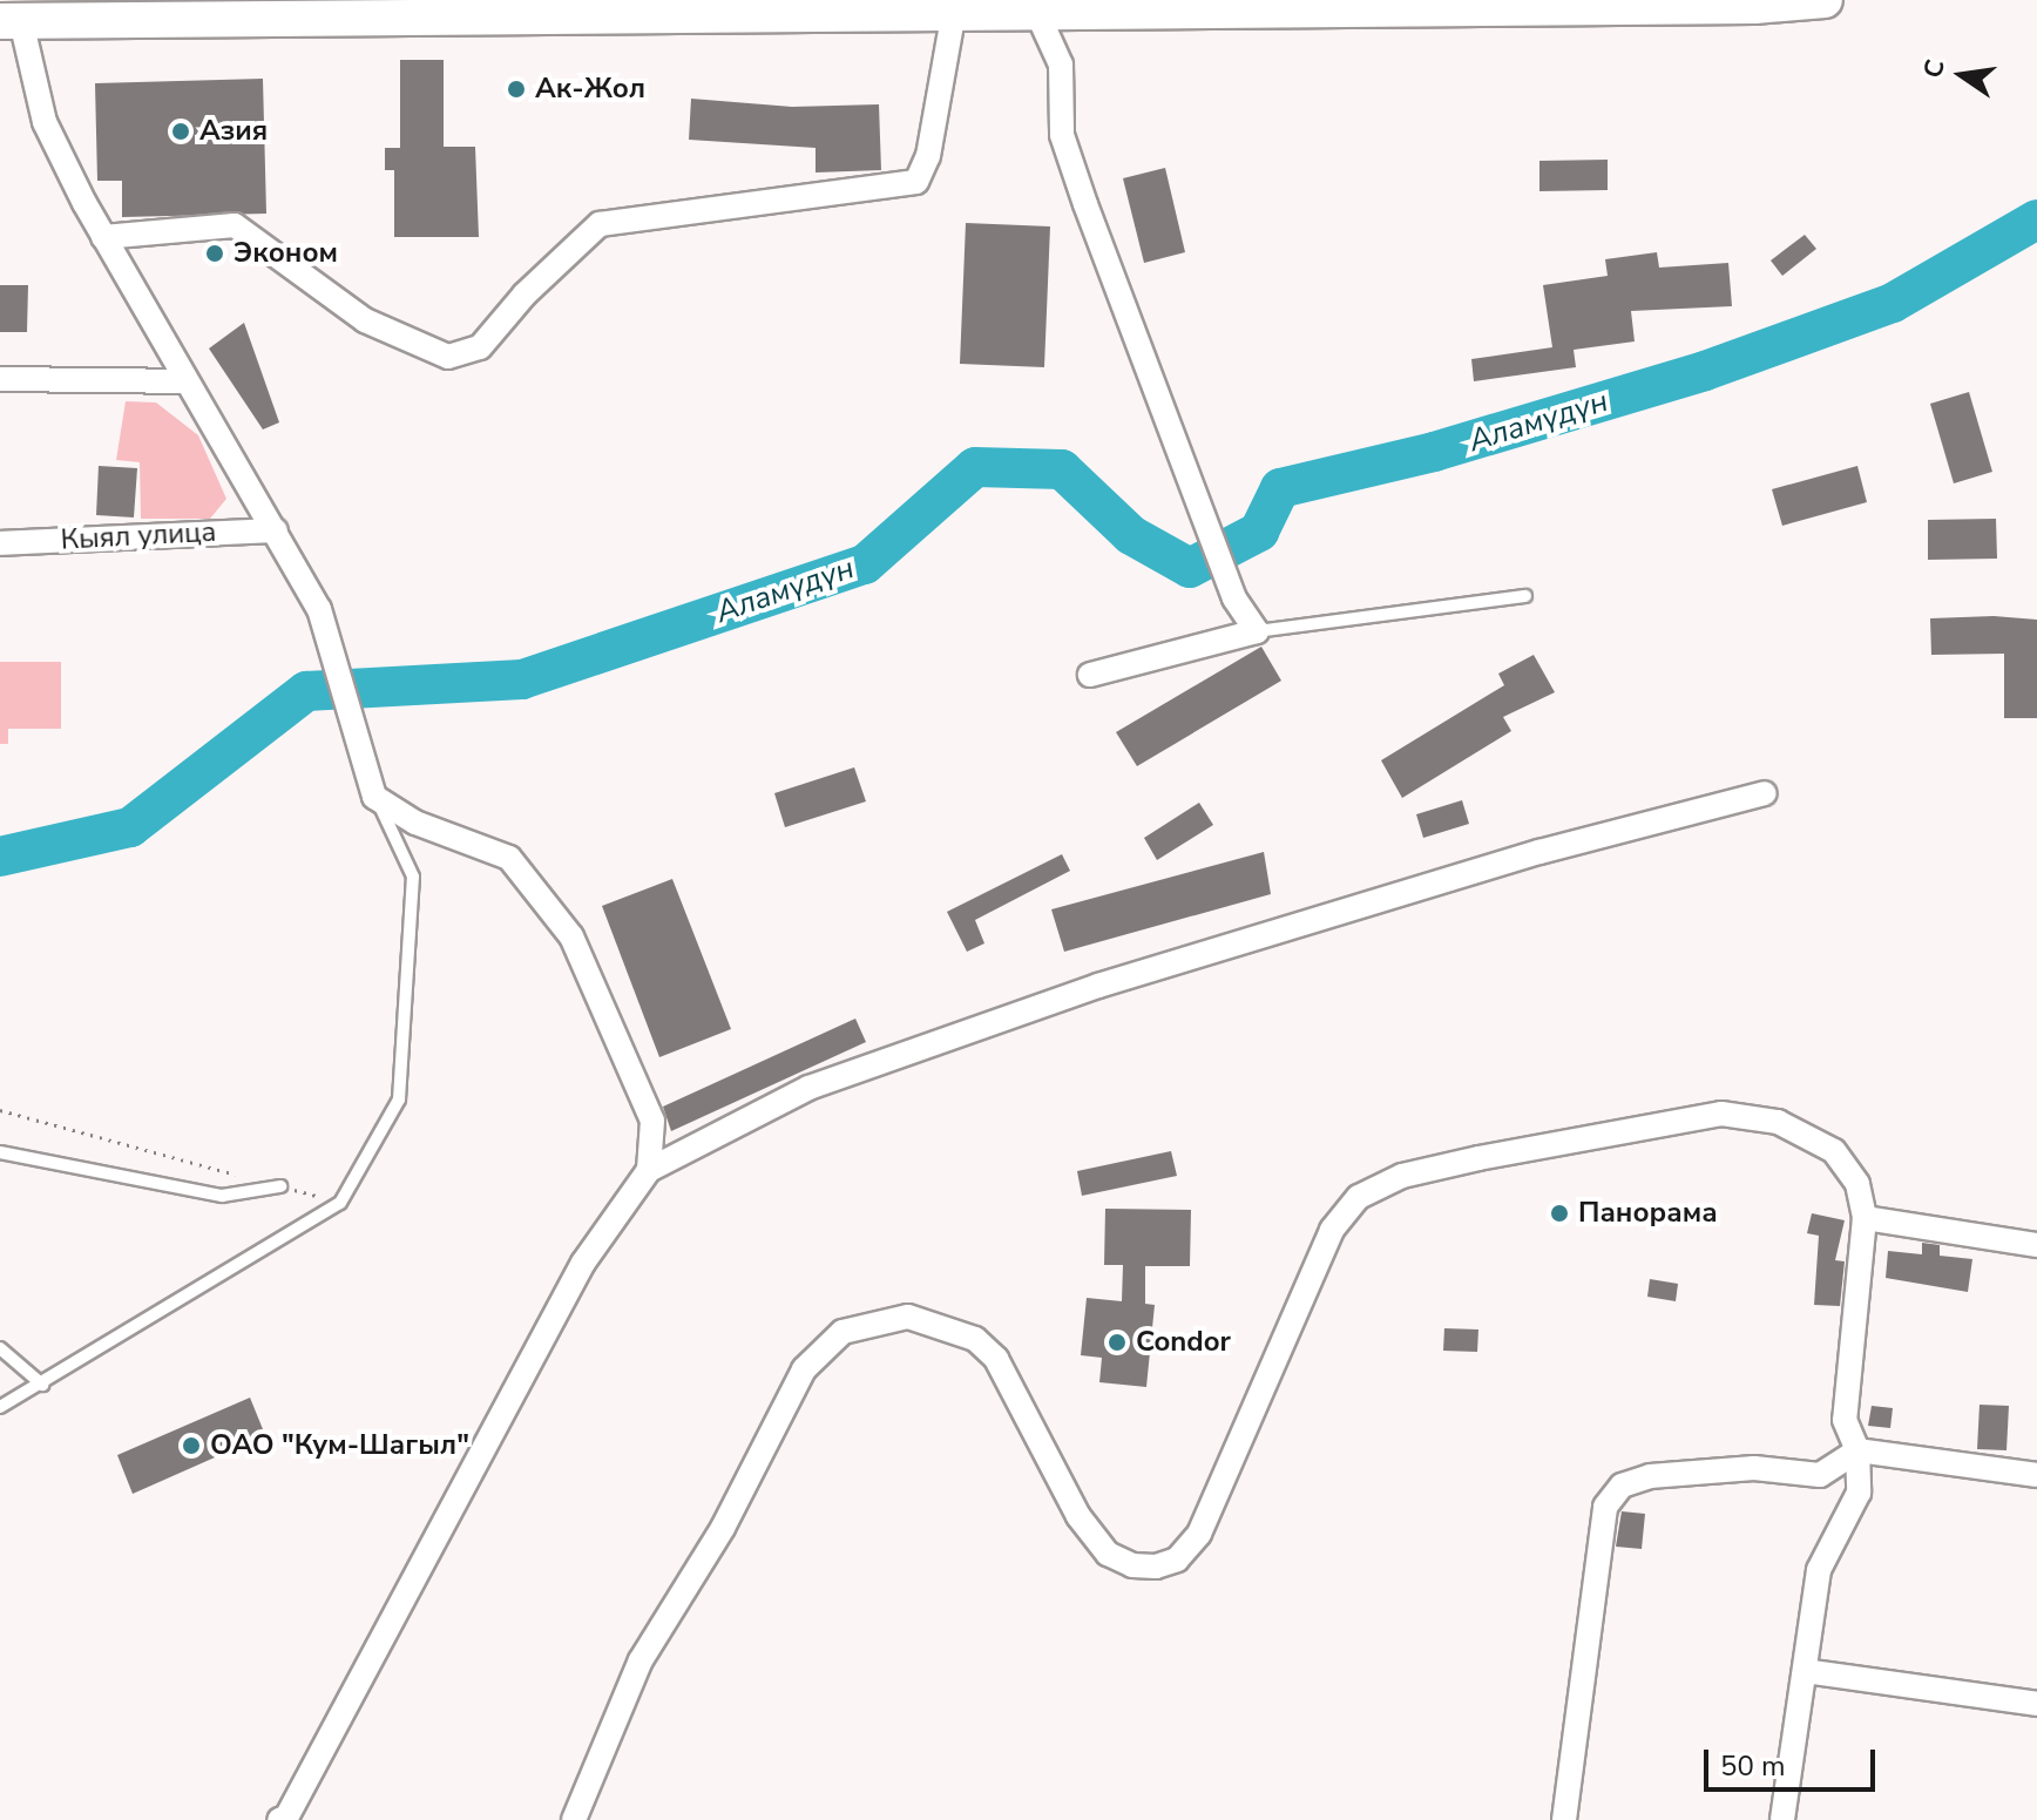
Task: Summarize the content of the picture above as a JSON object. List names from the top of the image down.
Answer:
{
  "streets": {
    "street": ["Кыял улица"]
  },
  "water": ["Аламүдүн"],
  "places": [
    "Ак-Жол",
    "Азия",
    "Эконом",
    "Панорама",
    "Condor",
    "ОАО \"Кум-Шагыл\""
  ],
  "scale_bar": "50 m",
  "north": "left"
}
